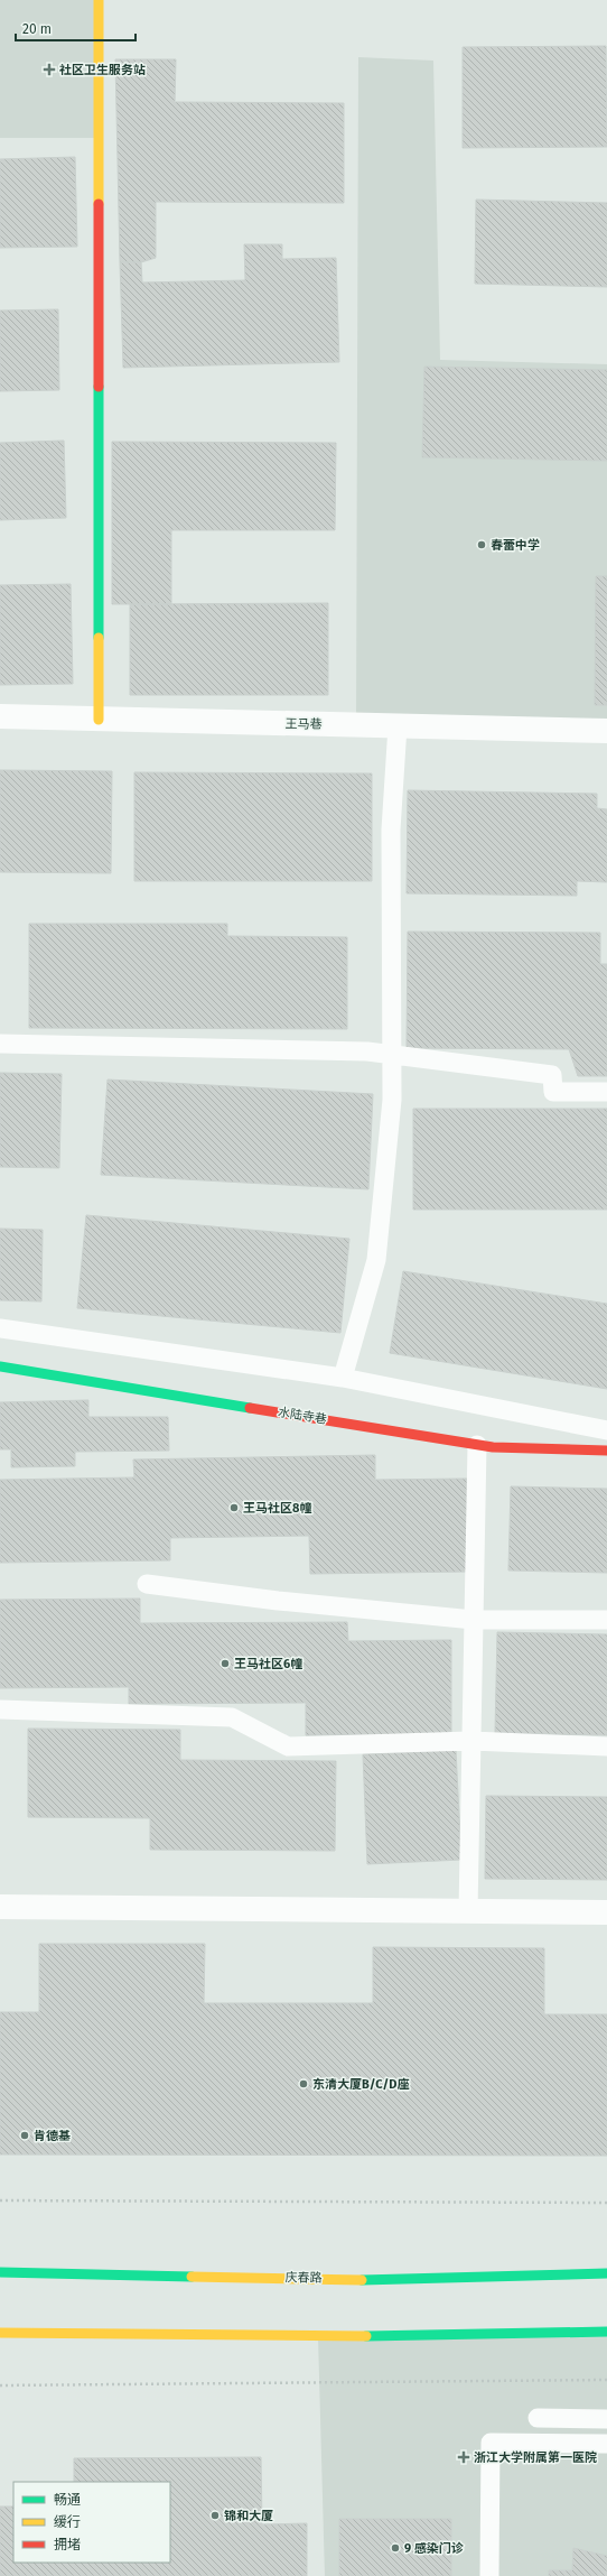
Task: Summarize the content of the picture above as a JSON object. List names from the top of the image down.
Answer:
{
  "streets": {
    "street": ["王马巷", "水陆寺巷", "庆春路"]
  },
  "places": {
    "health": ["社区卫生服务站", "浙江大学附属第一医院"],
    "other": [
      "春蕾中学",
      "王马社区8幢",
      "王马社区6幢",
      "东清大厦B/C/D座",
      "肯德基",
      "锦和大厦",
      "9 感染门诊"
    ]
  },
  "legend": ["畅通", "缓行", "拥堵"],
  "scale_bar": "20 m"
}
